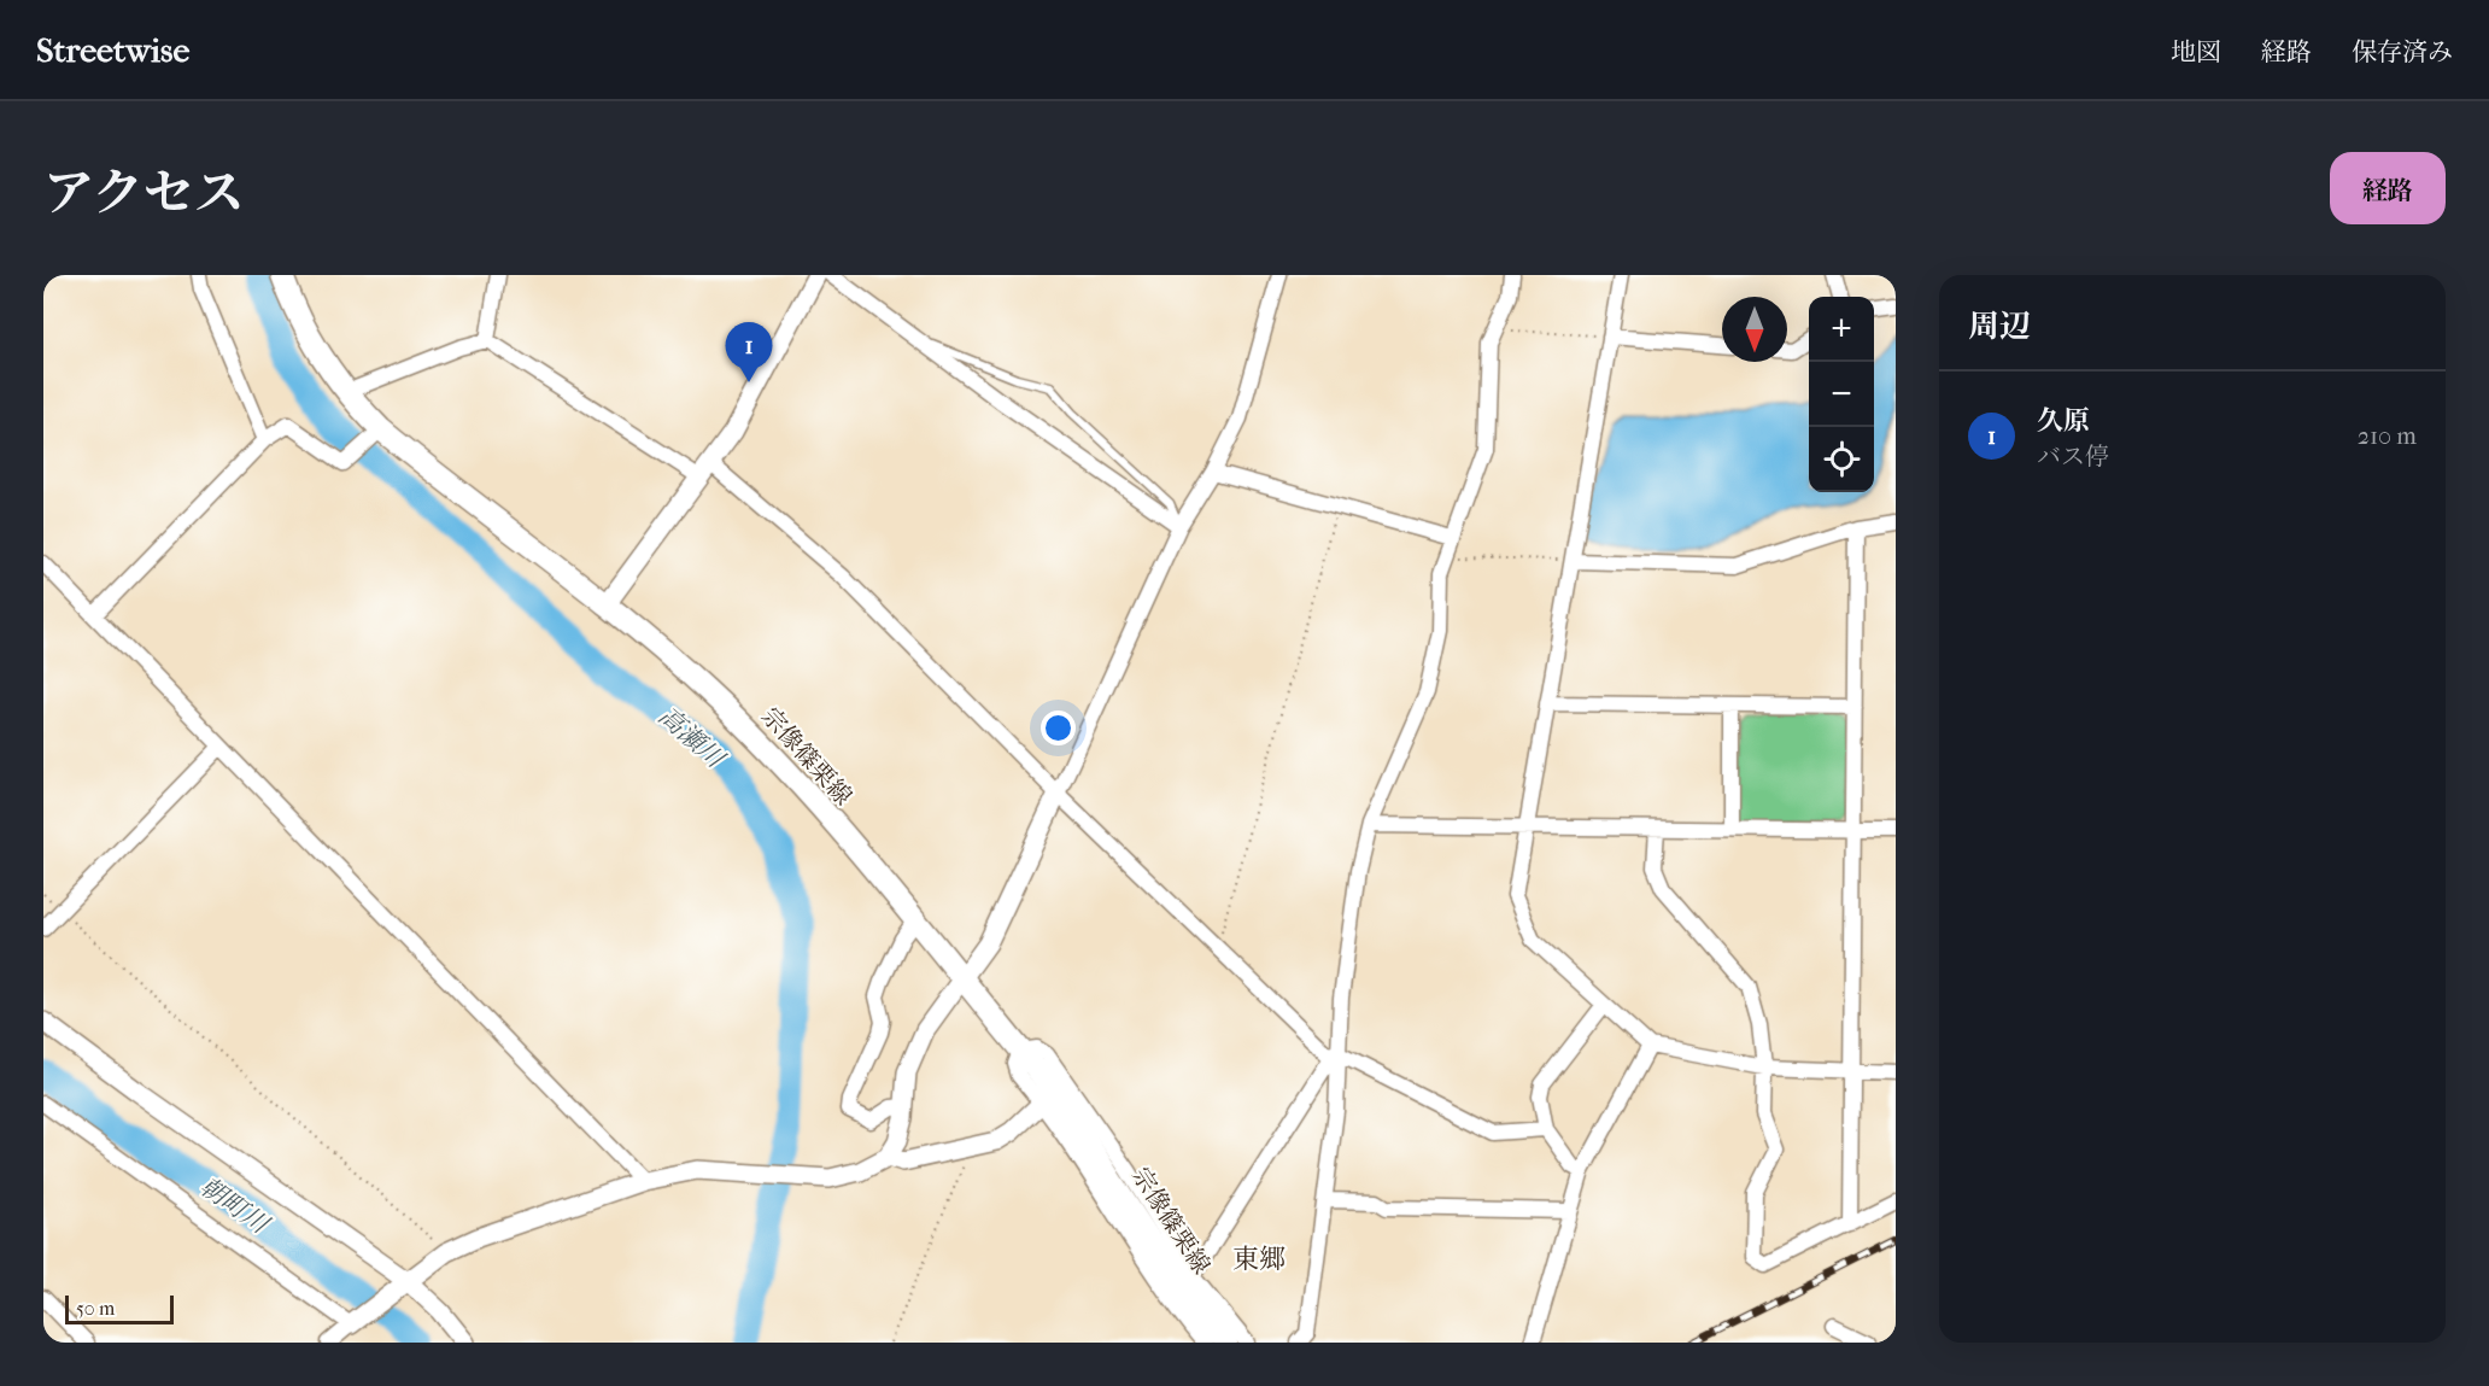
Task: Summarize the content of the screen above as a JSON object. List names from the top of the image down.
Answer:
{
  "streets": {
    "main road": ["宗像篠栗線"]
  },
  "districts": ["東郷"],
  "water": ["高瀬川", "朝町川"],
  "scale_bar": "50 m",
  "north": "bottom",
  "page": {
    "header": "Streetwise",
    "nav": ["地図", "経路", "保存済み"],
    "title": "アクセス",
    "buttons": "経路",
    "heading": "周辺",
    "map_buttons": ["+", "−"],
    "pins": "1",
    "list": [
      {
        "mark": "1",
        "name": "久原",
        "note": "バス停",
        "value": "210 m"
      }
    ],
    "scale": "50 m"
  }
}
